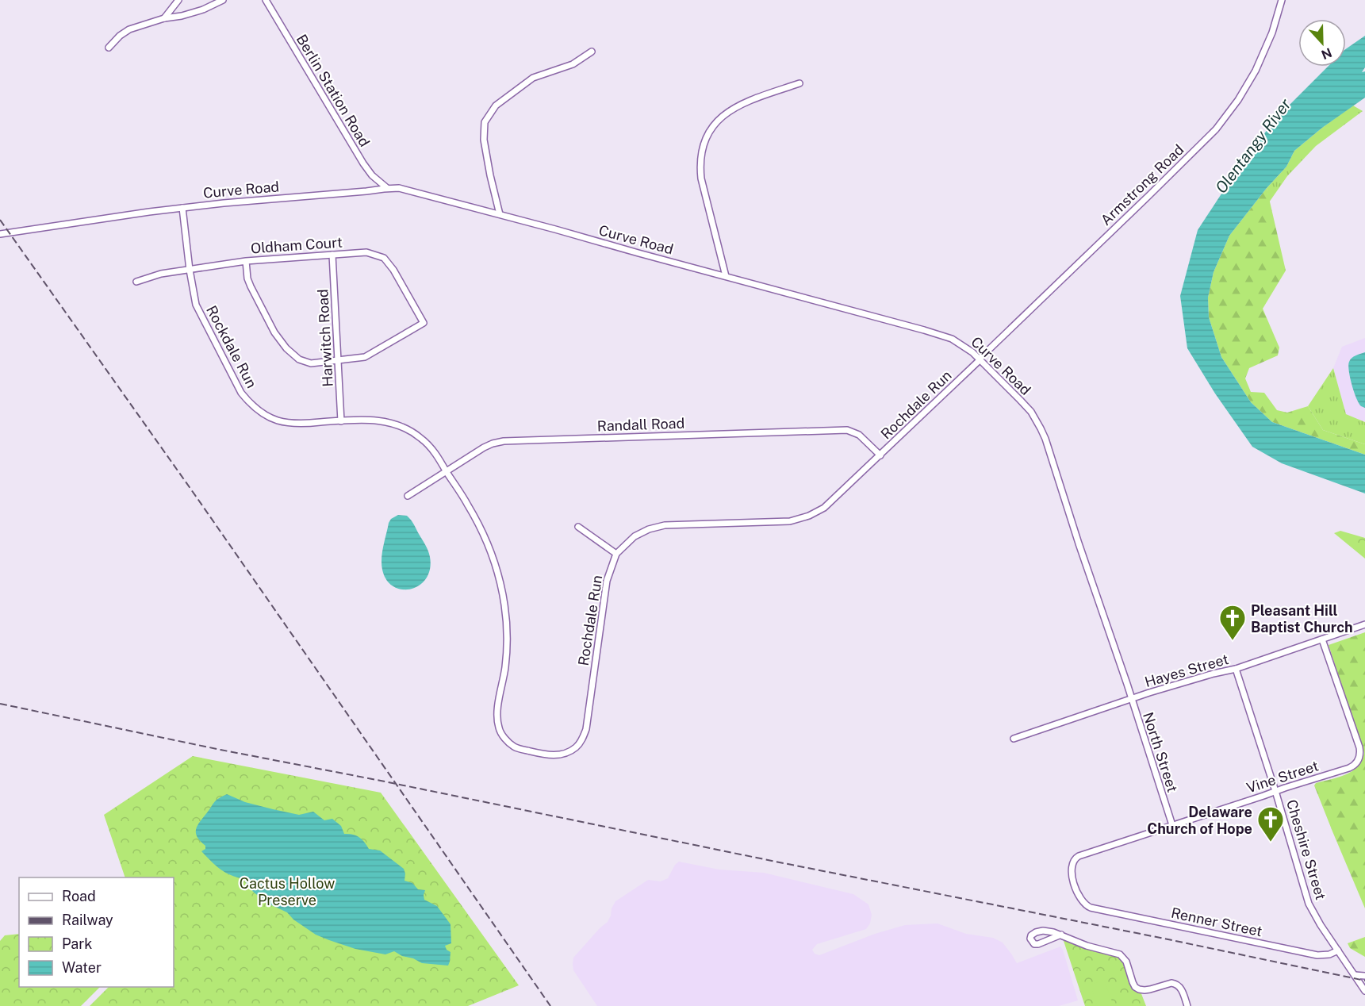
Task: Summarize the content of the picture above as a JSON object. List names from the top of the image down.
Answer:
{
  "streets": {
    "street": [
      "Berlin Station Road",
      "Armstrong Road",
      "Curve Road",
      "Oldham Court",
      "Harwitch Road",
      "Rockdale Run",
      "Rochdale Run",
      "Randall Road",
      "Hayes Street",
      "North Street",
      "Vine Street",
      "Cheshire Street",
      "Renner Street"
    ]
  },
  "crossings": [
    ["Berlin Station Road", "Curve Road"],
    ["Armstrong Road", "Curve Road"],
    ["Armstrong Road", "Rochdale Run"],
    ["Curve Road", "Rockdale Run"],
    ["Curve Road", "Rochdale Run"],
    ["Curve Road", "North Street"],
    ["Oldham Court", "Harwitch Road"],
    ["Oldham Court", "Rockdale Run"],
    ["Harwitch Road", "Rockdale Run"],
    ["Rockdale Run", "Rochdale Run"],
    ["Rockdale Run", "Randall Road"],
    ["Rochdale Run", "Randall Road"],
    ["Hayes Street", "North Street"],
    ["Hayes Street", "Vine Street"],
    ["Hayes Street", "Cheshire Street"],
    ["North Street", "Vine Street"],
    ["Vine Street", "Cheshire Street"],
    ["Vine Street", "Renner Street"],
    ["Cheshire Street", "Renner Street"]
  ],
  "water": ["Olentangy River"],
  "parks": ["Cactus Hollow Preserve"],
  "places": {
    "church": ["Pleasant Hill Baptist Church", "Delaware Church of Hope"]
  },
  "legend": [
    "Road",
    "Railway",
    "Park",
    "Water"
  ],
  "north": "bottom"
}
